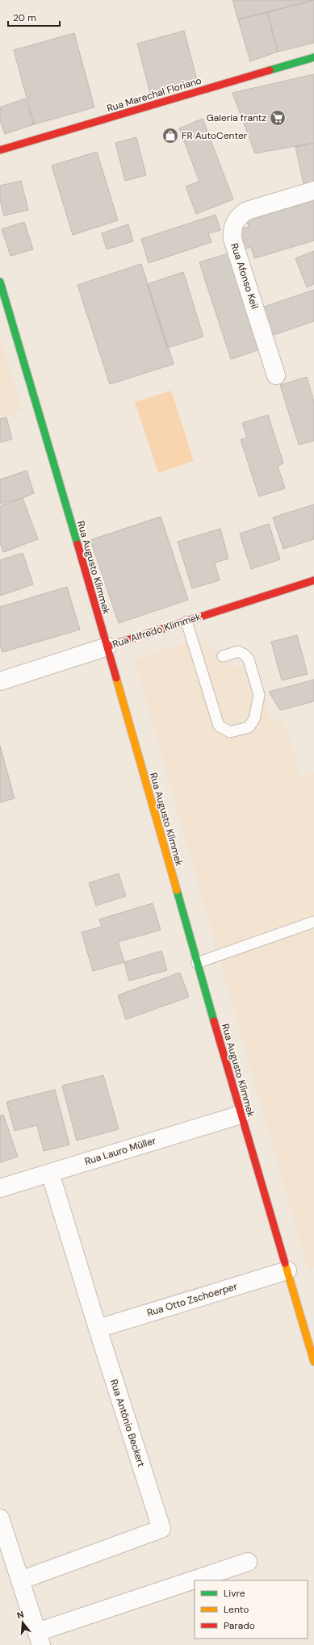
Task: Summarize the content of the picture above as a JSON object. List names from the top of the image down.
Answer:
{
  "streets": {
    "street": [
      "Rua Marechal Floriano",
      "Rua Afonso Keil",
      "Rua Augusto Klimmek",
      "Rua Alfredo Klimmek",
      "Rua Lauro Müller",
      "Rua Otto Zschoerper",
      "Rua Antônio Beckert"
    ]
  },
  "crossings": [
    ["Rua Augusto Klimmek", "Rua Alfredo Klimmek"],
    ["Rua Augusto Klimmek", "Rua Lauro Müller"],
    ["Rua Augusto Klimmek", "Rua Otto Zschoerper"],
    ["Rua Lauro Müller", "Rua Antônio Beckert"],
    ["Rua Otto Zschoerper", "Rua Antônio Beckert"]
  ],
  "places": {
    "supermarket": ["Galeria frantz"],
    "shop": ["FR AutoCenter"]
  },
  "legend": ["Livre", "Lento", "Parado"],
  "scale_bar": "20 m",
  "north": "top"
}
